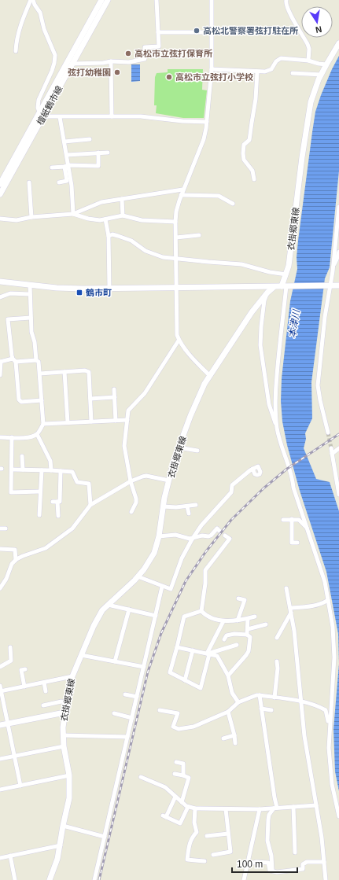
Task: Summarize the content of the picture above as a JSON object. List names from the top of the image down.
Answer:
{
  "streets": {
    "main road": ["檀紙鶴市線", "衣掛郷東線"]
  },
  "water": ["本津川"],
  "places": {
    "other": [
      "高松北警察署弦打駐在所",
      "高松市立弦打保育所",
      "弦打幼稚園",
      "高松市立弦打小学校"
    ],
    "transit": ["鶴市町"]
  },
  "scale_bar": "100 m",
  "north": "bottom"
}
